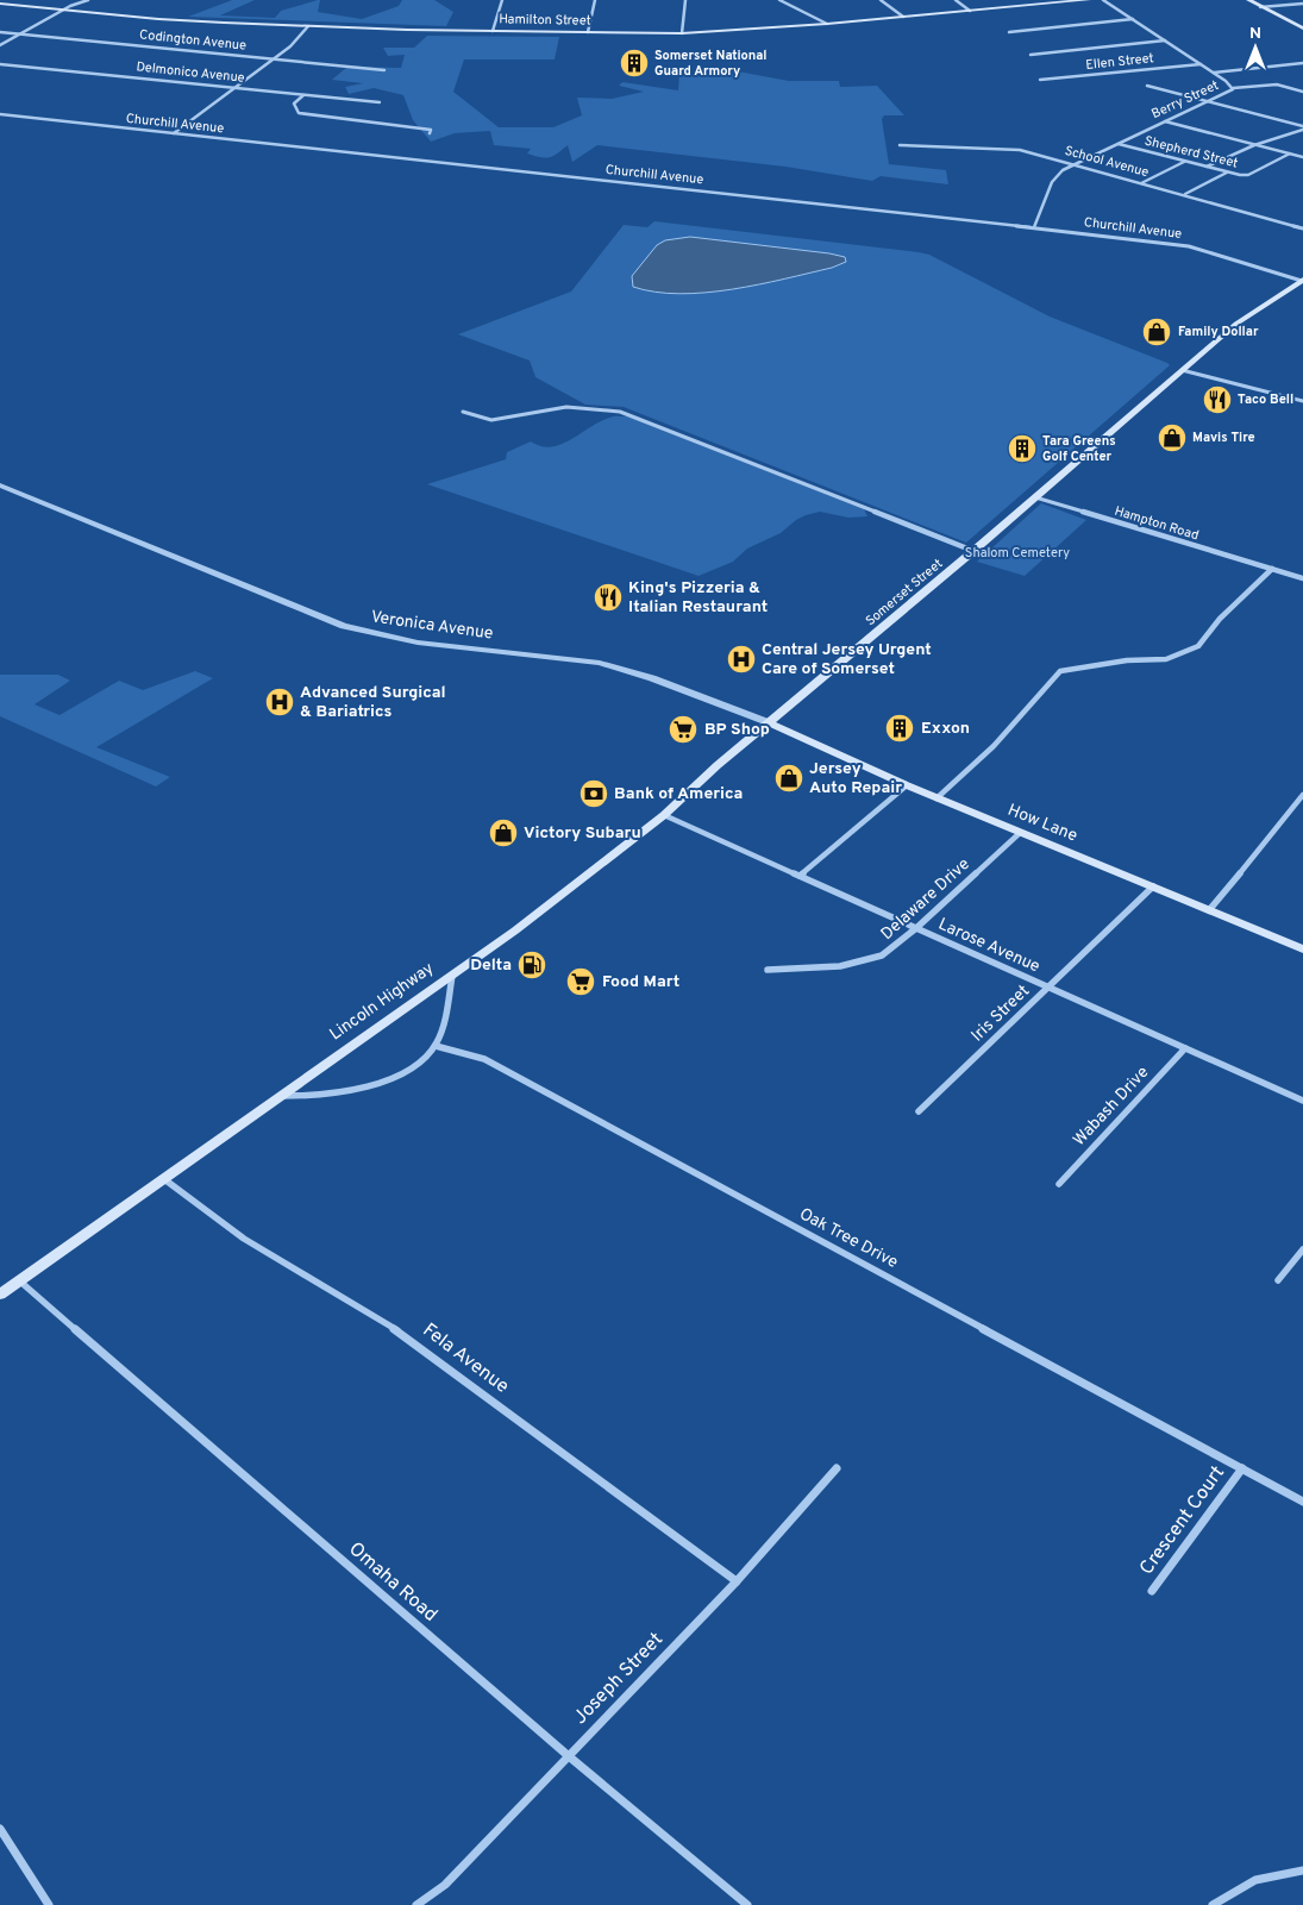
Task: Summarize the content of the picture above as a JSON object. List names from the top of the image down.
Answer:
{
  "streets": {
    "main road": [
      "Hamilton Street",
      "Somerset Street",
      "How Lane",
      "Lincoln Highway"
    ],
    "street": [
      "Codington Avenue",
      "Ellen Street",
      "Delmonico Avenue",
      "Berry Street",
      "Churchill Avenue",
      "Shepherd Street",
      "School Avenue",
      "Hampton Road",
      "Veronica Avenue",
      "Delaware Drive",
      "Larose Avenue",
      "Iris Street",
      "Wabash Drive",
      "Oak Tree Drive",
      "Fela Avenue",
      "Crescent Court",
      "Omaha Road",
      "Joseph Street"
    ]
  },
  "crossings": [
    ["Ellen Street", "Berry Street"],
    ["Berry Street", "Churchill Avenue"],
    ["Berry Street", "Shepherd Street"],
    ["Berry Street", "School Avenue"],
    ["Churchill Avenue", "Somerset Street"],
    ["Hampton Road", "Somerset Street"],
    ["Somerset Street", "Veronica Avenue"],
    ["Somerset Street", "How Lane"],
    ["Somerset Street", "Lincoln Highway"],
    ["Veronica Avenue", "How Lane"],
    ["Veronica Avenue", "Lincoln Highway"],
    ["How Lane", "Delaware Drive"],
    ["How Lane", "Lincoln Highway"],
    ["How Lane", "Iris Street"],
    ["Delaware Drive", "Larose Avenue"],
    ["Larose Avenue", "Lincoln Highway"],
    ["Larose Avenue", "Iris Street"],
    ["Larose Avenue", "Wabash Drive"],
    ["Lincoln Highway", "Fela Avenue"],
    ["Lincoln Highway", "Omaha Road"],
    ["Oak Tree Drive", "Crescent Court"],
    ["Fela Avenue", "Joseph Street"],
    ["Omaha Road", "Joseph Street"]
  ],
  "parks": ["Shalom Cemetery"],
  "places": {
    "building": ["Somerset National Guard Armory", "Tara Greens Golf Center", "Exxon"],
    "shop": [
      "Family Dollar",
      "Mavis Tire",
      "Jersey Auto Repair",
      "Victory Subaru"
    ],
    "restaurant": ["Taco Bell", "King's Pizzeria & Italian Restaurant"],
    "hospital": ["Central Jersey Urgent Care of Somerset", "Advanced Surgical & Bariatrics"],
    "supermarket": ["BP Shop", "Food Mart"],
    "bank": ["Bank of America"],
    "fuel station": ["Delta"]
  },
  "north": "top"
}
